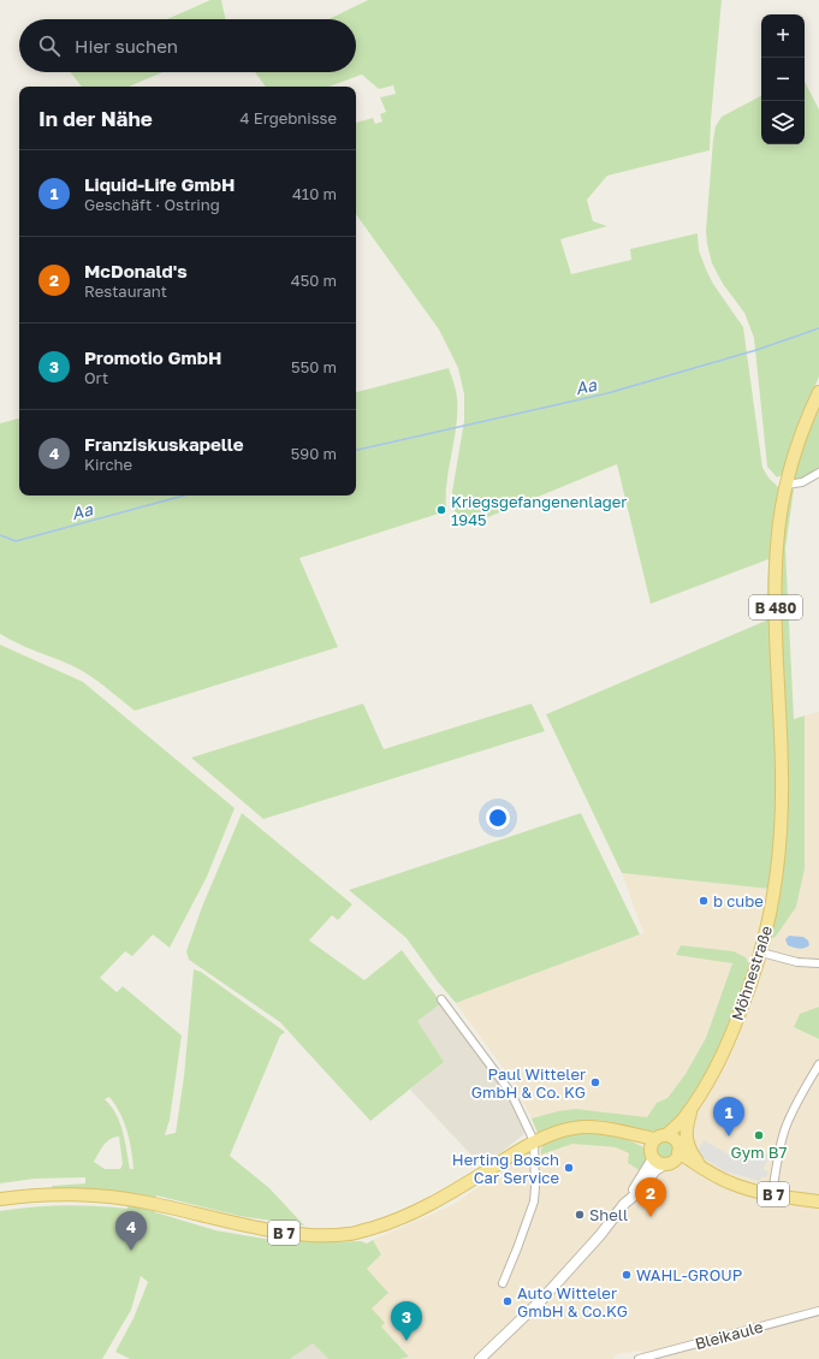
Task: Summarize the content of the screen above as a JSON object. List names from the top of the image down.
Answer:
{
  "streets": {
    "main road": ["B 480", "Möhnestraße", "B 7"],
    "street": ["Bleikaule"]
  },
  "crossings": [
    ["B 480", "Möhnestraße"],
    ["B 480", "B 7"]
  ],
  "water": ["Aa"],
  "places": [
    "Kriegsgefangenenlager 1945",
    "b cube",
    "Paul Witteler GmbH & Co. KG",
    "Gym B7",
    "Herting Bosch Car Service",
    "Shell",
    "WAHL-GROUP",
    "Auto Witteler GmbH & Co.KG"
  ],
  "page": {
    "map_buttons": ["+", "−"],
    "search": "Hier suchen",
    "heading": ["In der Nähe", "4 Ergebnisse"],
    "list": [
      {
        "mark": "1",
        "name": "Liquid-Life GmbH",
        "note": "Geschäft · Ostring",
        "value": "410 m"
      },
      {
        "mark": "2",
        "name": "McDonald's",
        "note": "Restaurant",
        "value": "450 m"
      },
      {
        "mark": "3",
        "name": "Promotio GmbH",
        "note": "Ort",
        "value": "550 m"
      },
      {
        "mark": "4",
        "name": "Franziskuskapelle",
        "note": "Kirche",
        "value": "590 m"
      }
    ],
    "pins": [
      "1",
      "2",
      "4",
      "3"
    ]
  }
}
